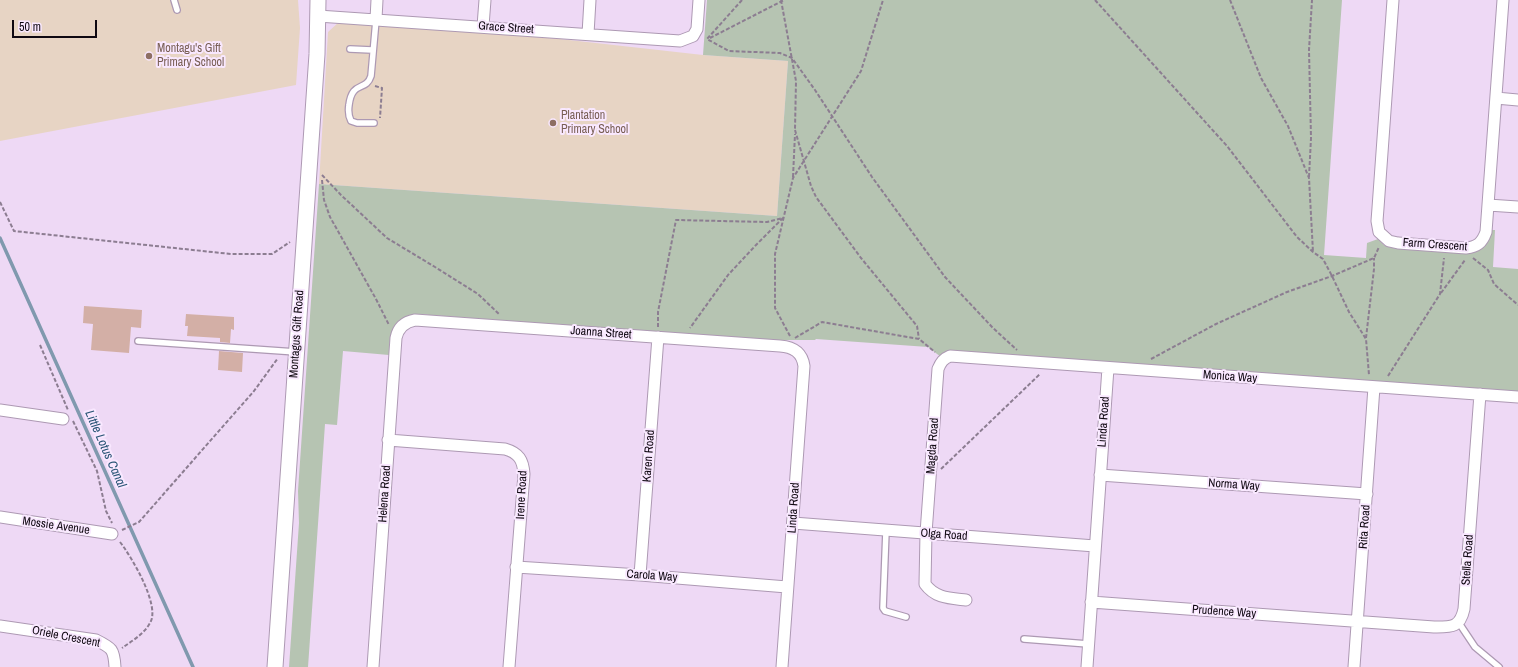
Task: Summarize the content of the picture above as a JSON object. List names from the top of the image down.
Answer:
{
  "streets": {
    "street": [
      "Grace Street",
      "Farm Crescent",
      "Joanna Street",
      "Montagus Gift Road",
      "Monica Way",
      "Linda Road",
      "Magda Road",
      "Karen Road",
      "Norma Way",
      "Helena Road",
      "Irene Road",
      "Mossie Avenue",
      "Rita Road",
      "Olga Road",
      "Stella Road",
      "Carola Way",
      "Prudence Way",
      "Oriele Crescent"
    ]
  },
  "crossings": [
    ["Grace Street", "Montagus Gift Road"],
    ["Joanna Street", "Linda Road"],
    ["Joanna Street", "Karen Road"],
    ["Joanna Street", "Helena Road"],
    ["Monica Way", "Linda Road"],
    ["Monica Way", "Magda Road"],
    ["Monica Way", "Rita Road"],
    ["Monica Way", "Stella Road"],
    ["Linda Road", "Norma Way"],
    ["Linda Road", "Olga Road"],
    ["Linda Road", "Carola Way"],
    ["Linda Road", "Prudence Way"],
    ["Magda Road", "Olga Road"],
    ["Karen Road", "Carola Way"],
    ["Norma Way", "Rita Road"],
    ["Helena Road", "Irene Road"],
    ["Irene Road", "Carola Way"],
    ["Rita Road", "Prudence Way"]
  ],
  "water": ["Little Lotus Canal"],
  "places": ["Montagu's Gift Primary School", "Plantation Primary School"],
  "scale_bar": "50 m"
}
